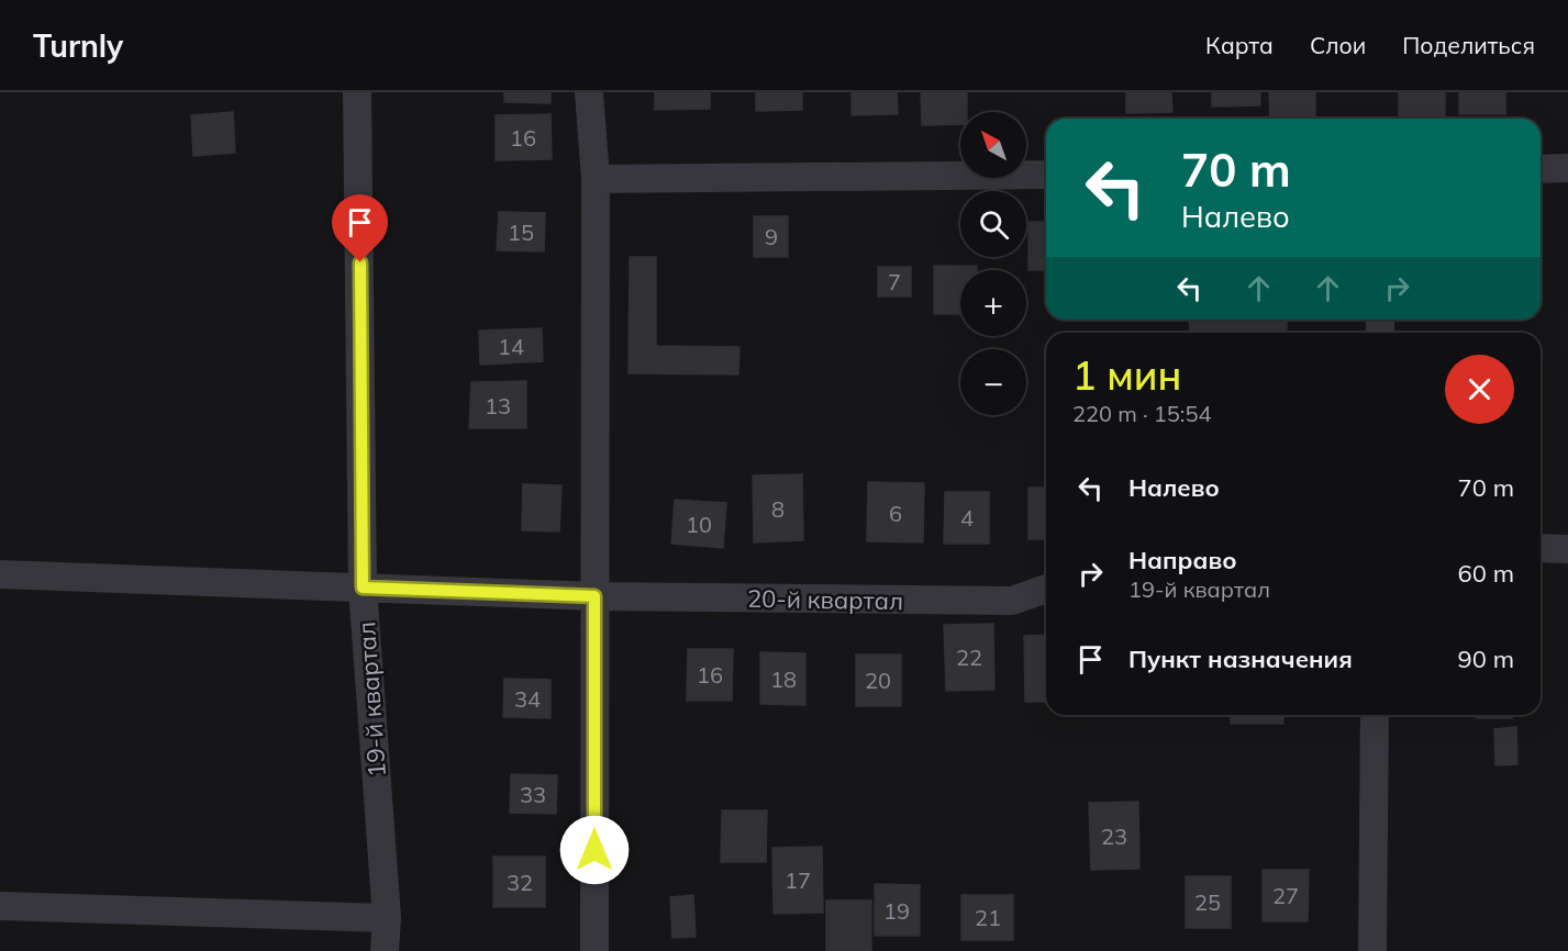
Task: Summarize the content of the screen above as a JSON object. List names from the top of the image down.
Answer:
{
  "streets": {
    "street": ["20-й квартал", "19-й квартал"]
  },
  "crossings": [
    ["20-й квартал", "19-й квартал"]
  ],
  "house_numbers": [
    "16",
    "15",
    "9",
    "7",
    "14",
    "13",
    "8",
    "6",
    "4",
    "10",
    "22",
    "16",
    "18",
    "20",
    "34",
    "33",
    "23",
    "17",
    "32",
    "27",
    "25",
    "19",
    "21"
  ],
  "north": "top left",
  "page": {
    "header": "Turnly",
    "nav": ["Карта", "Слои", "Поделиться"],
    "map_buttons": ["+", "−"],
    "turn": ["70 m", "Налево"],
    "heading": ["1 мин", "220 m · 15:54"],
    "list": [
      {
        "name": "Налево",
        "value": "70 m"
      },
      {
        "name": "Направо",
        "note": "19-й квартал",
        "value": "60 m"
      },
      {
        "name": "Пункт назначения",
        "value": "90 m"
      }
    ]
  }
}
